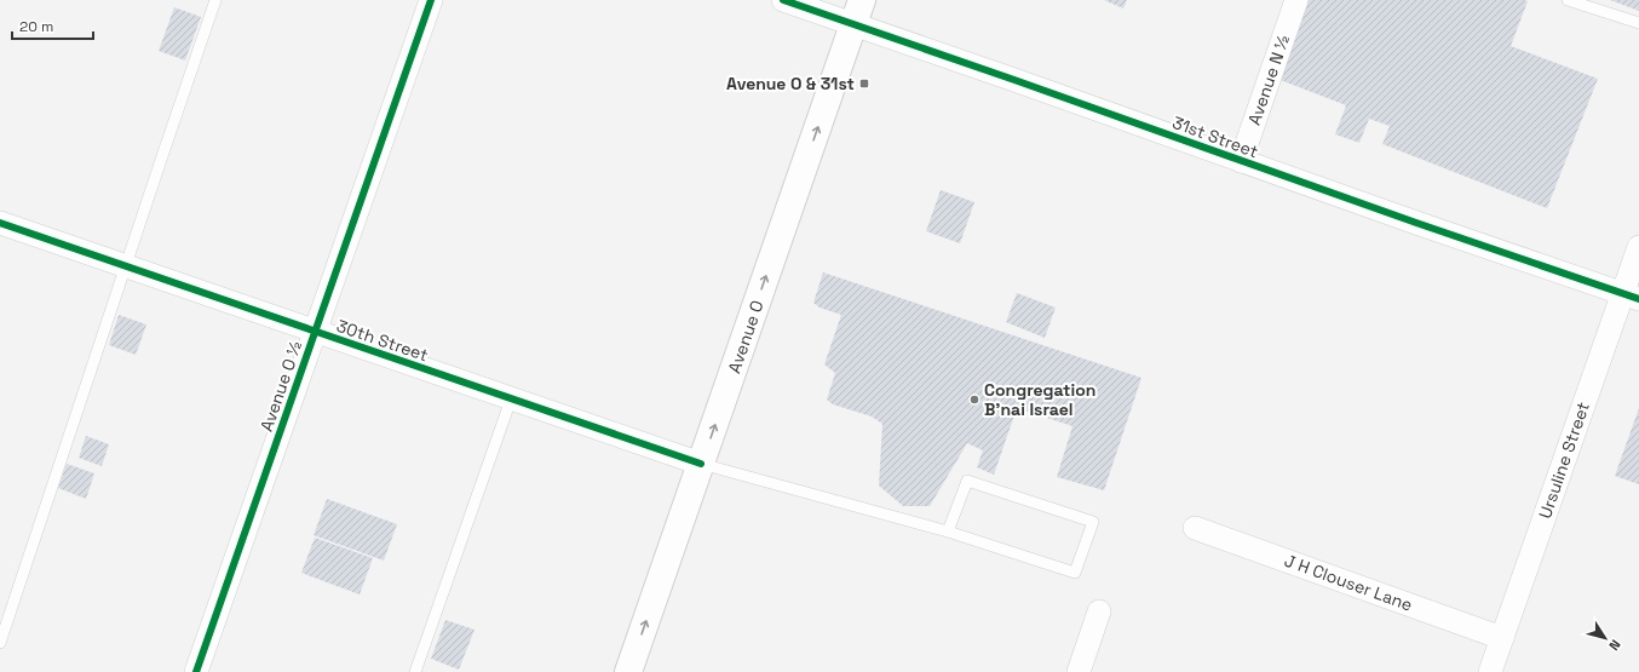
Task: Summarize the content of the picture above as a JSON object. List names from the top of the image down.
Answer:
{
  "streets": {
    "main road": ["Avenue O"],
    "street": [
      "Avenue N ½",
      "31st Street",
      "30th Street",
      "Avenue O ½",
      "Ursuline Street",
      "J H Clouser Lane"
    ]
  },
  "crossings": [
    ["Avenue N ½", "31st Street"],
    ["31st Street", "Avenue O"],
    ["31st Street", "Ursuline Street"],
    ["Avenue O", "30th Street"],
    ["30th Street", "Avenue O ½"],
    ["Ursuline Street", "J H Clouser Lane"]
  ],
  "one_way": ["Avenue O"],
  "places": {
    "transit": ["Avenue O & 31st"],
    "other": ["Congregation B'nai Israel"]
  },
  "scale_bar": "20 m",
  "north": "bottom right"
}
